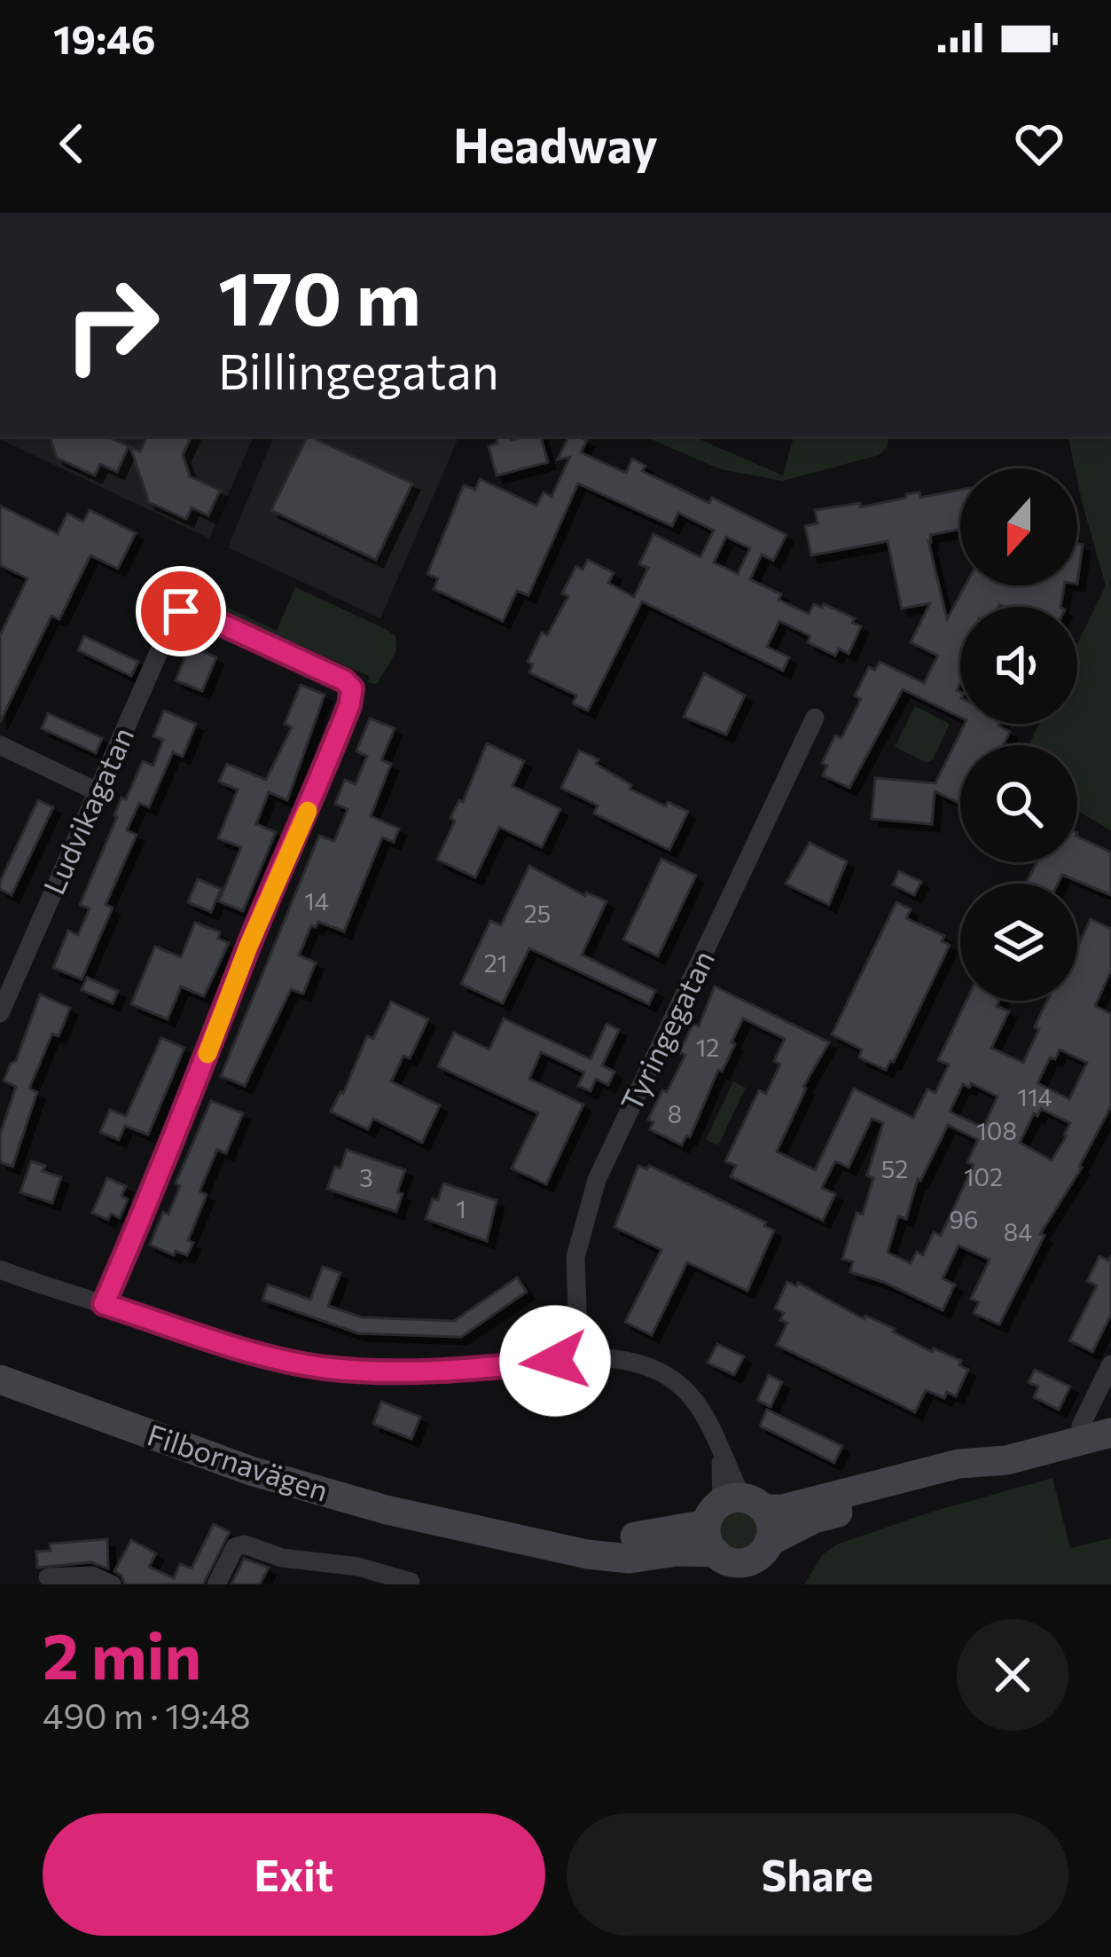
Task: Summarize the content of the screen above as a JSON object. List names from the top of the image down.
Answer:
{
  "streets": {
    "street": ["Ludvikagatan", "Tyringegatan", "Filbornavägen"]
  },
  "house_numbers": [
    "14",
    "25",
    "21",
    "12",
    "114",
    "8",
    "108",
    "52",
    "102",
    "3",
    "1",
    "96",
    "84"
  ],
  "north": "bottom",
  "page": {
    "status": "19:46",
    "header": "Headway",
    "turn": ["170 m", "Billingegatan"],
    "heading": ["2 min", "490 m · 19:48"],
    "buttons": ["Exit", "Share"]
  }
}
